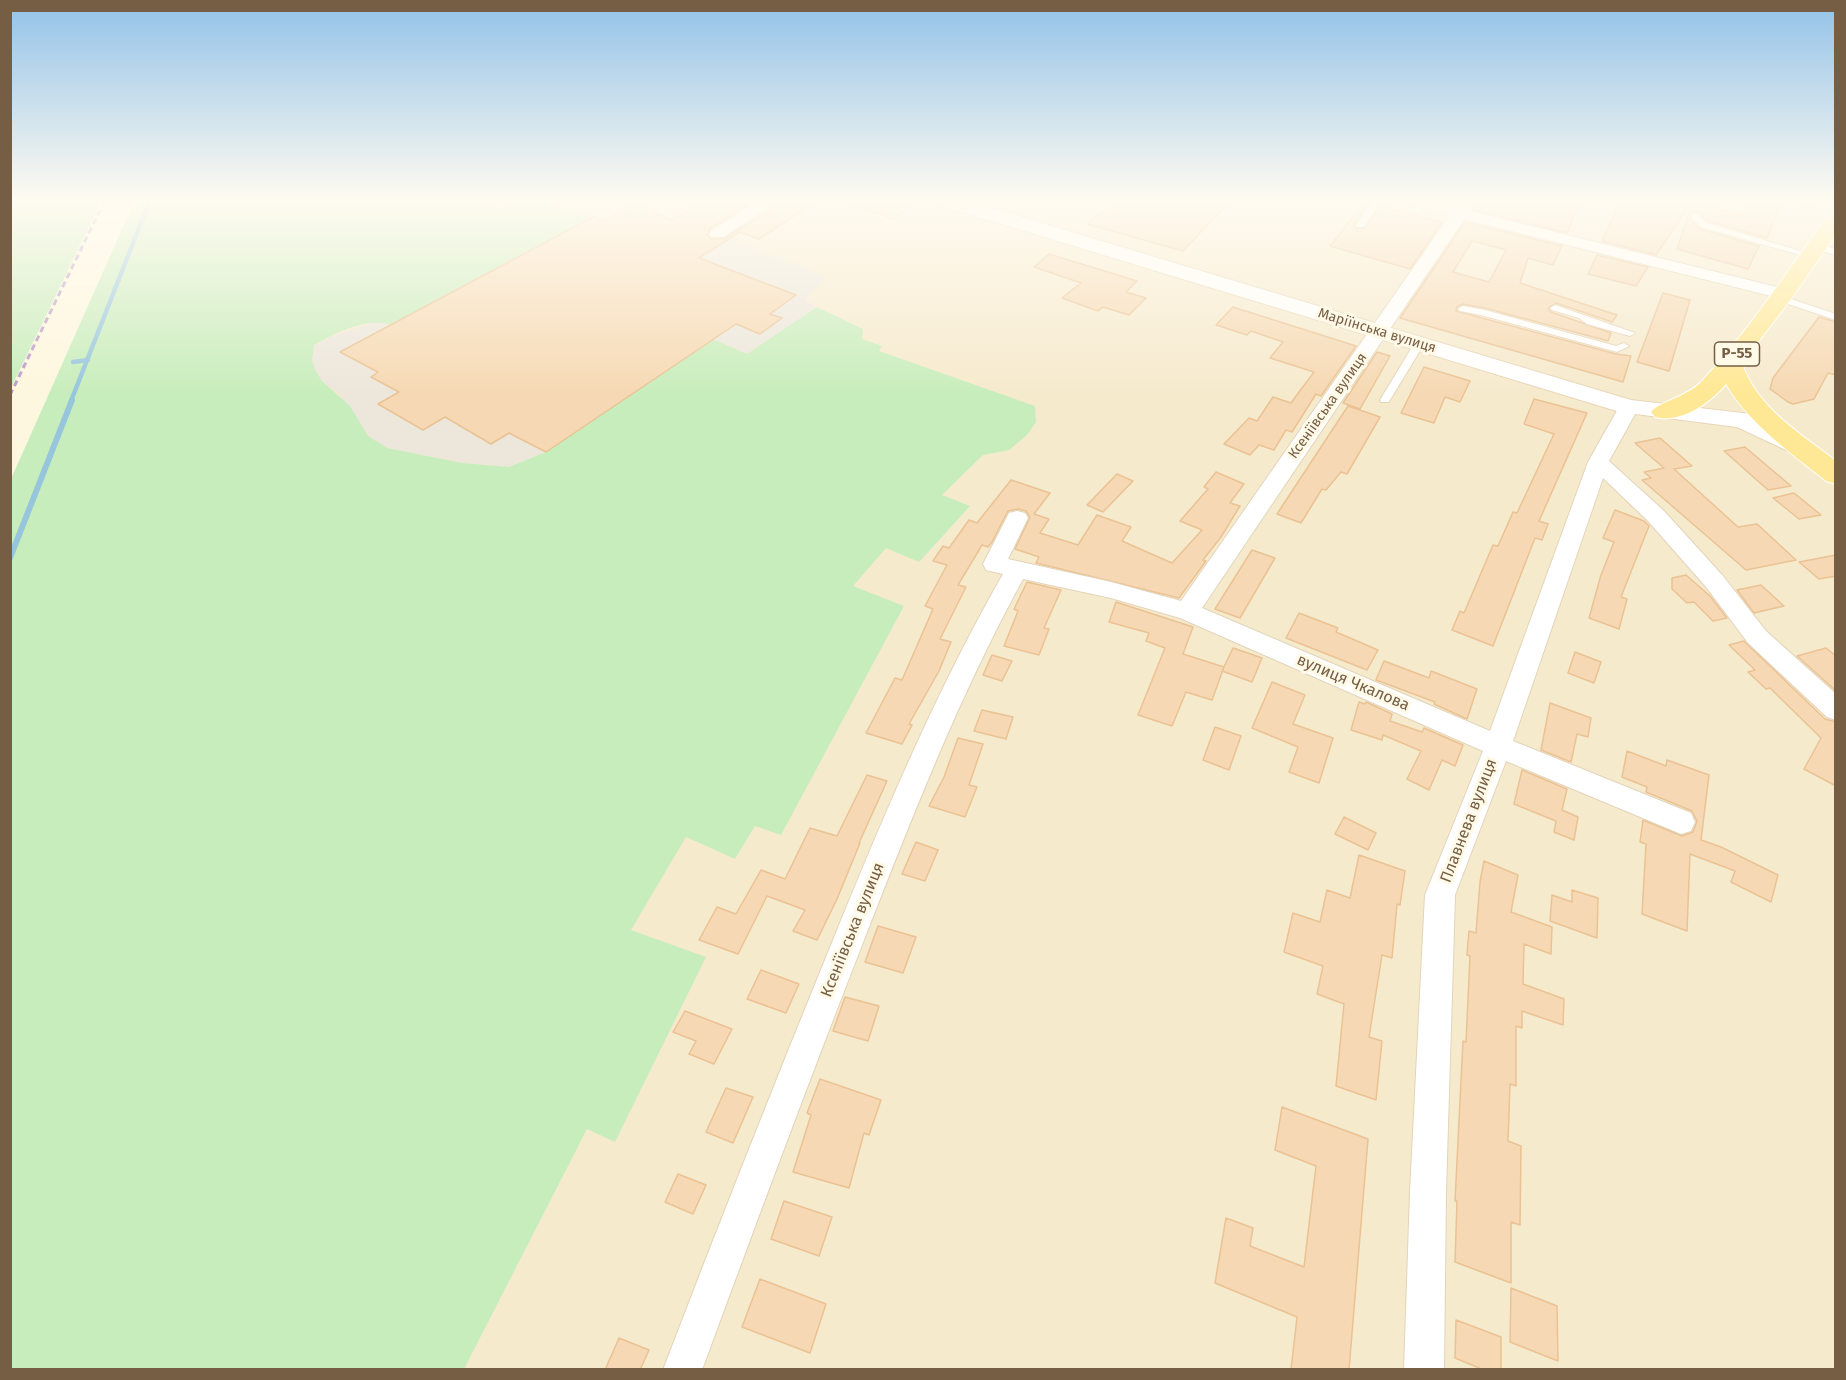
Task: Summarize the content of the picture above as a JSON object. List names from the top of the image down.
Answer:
{
  "streets": {
    "main road": ["Маріїнська вулиця", "Р-55"],
    "street": ["Ксеніївська вулиця", "вулиця Чкалова", "Плавнева вулиця"]
  },
  "crossings": [
    ["Маріїнська вулиця", "Р-55"],
    ["Маріїнська вулиця", "Ксеніївська вулиця"],
    ["Маріїнська вулиця", "Плавнева вулиця"],
    ["Ксеніївська вулиця", "вулиця Чкалова"],
    ["вулиця Чкалова", "Плавнева вулиця"]
  ]
}
